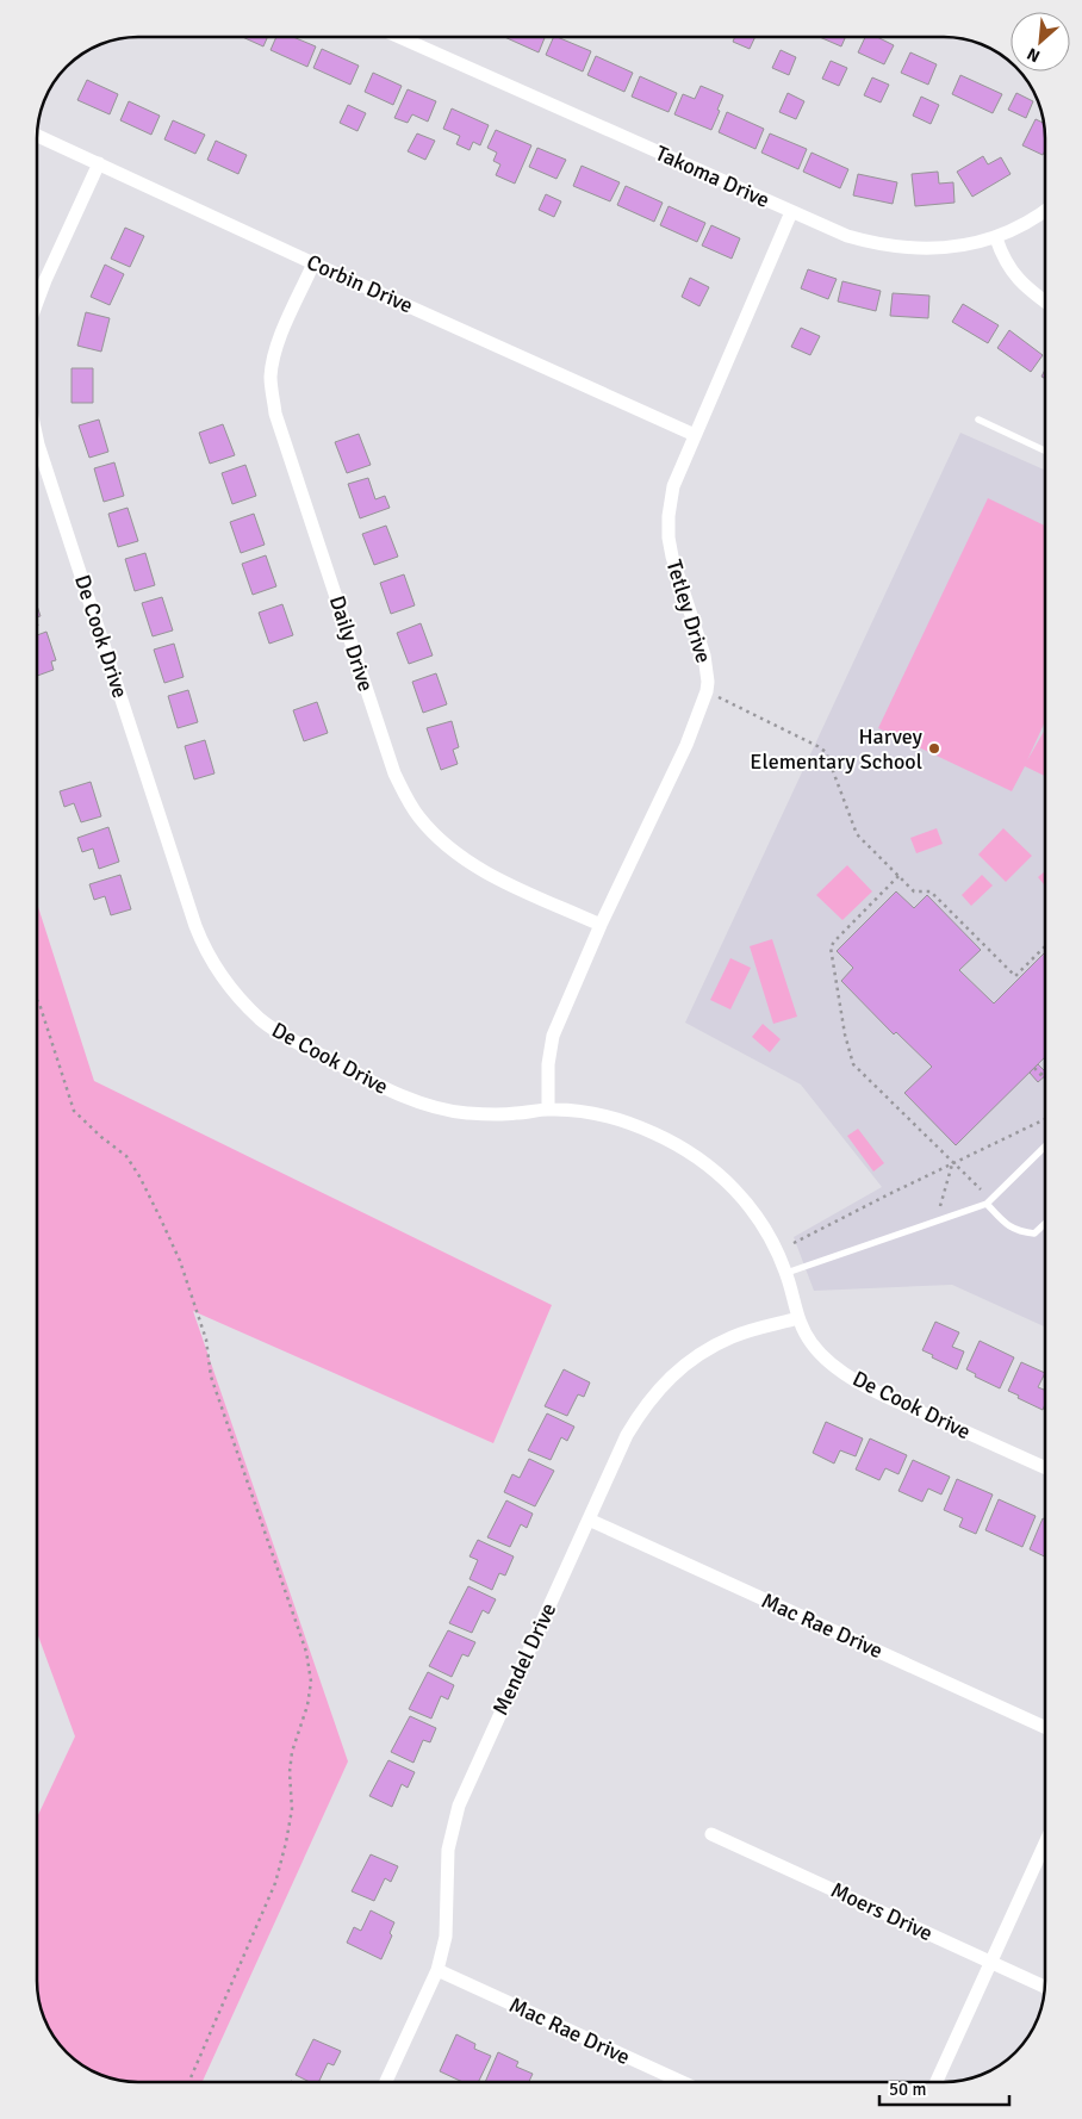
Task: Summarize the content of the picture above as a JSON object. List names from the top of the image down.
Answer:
{
  "streets": {
    "street": [
      "Takoma Drive",
      "Corbin Drive",
      "Tetley Drive",
      "De Cook Drive",
      "Daily Drive",
      "Mac Rae Drive",
      "Mendel Drive",
      "Moers Drive"
    ]
  },
  "crossings": [
    ["Takoma Drive", "Tetley Drive"],
    ["Corbin Drive", "Tetley Drive"],
    ["Corbin Drive", "De Cook Drive"],
    ["Corbin Drive", "Daily Drive"],
    ["Tetley Drive", "De Cook Drive"],
    ["Tetley Drive", "Daily Drive"],
    ["De Cook Drive", "Mendel Drive"],
    ["Mac Rae Drive", "Mendel Drive"]
  ],
  "places": ["Harvey Elementary School"],
  "scale_bar": "50 m",
  "north": "bottom left"
}
